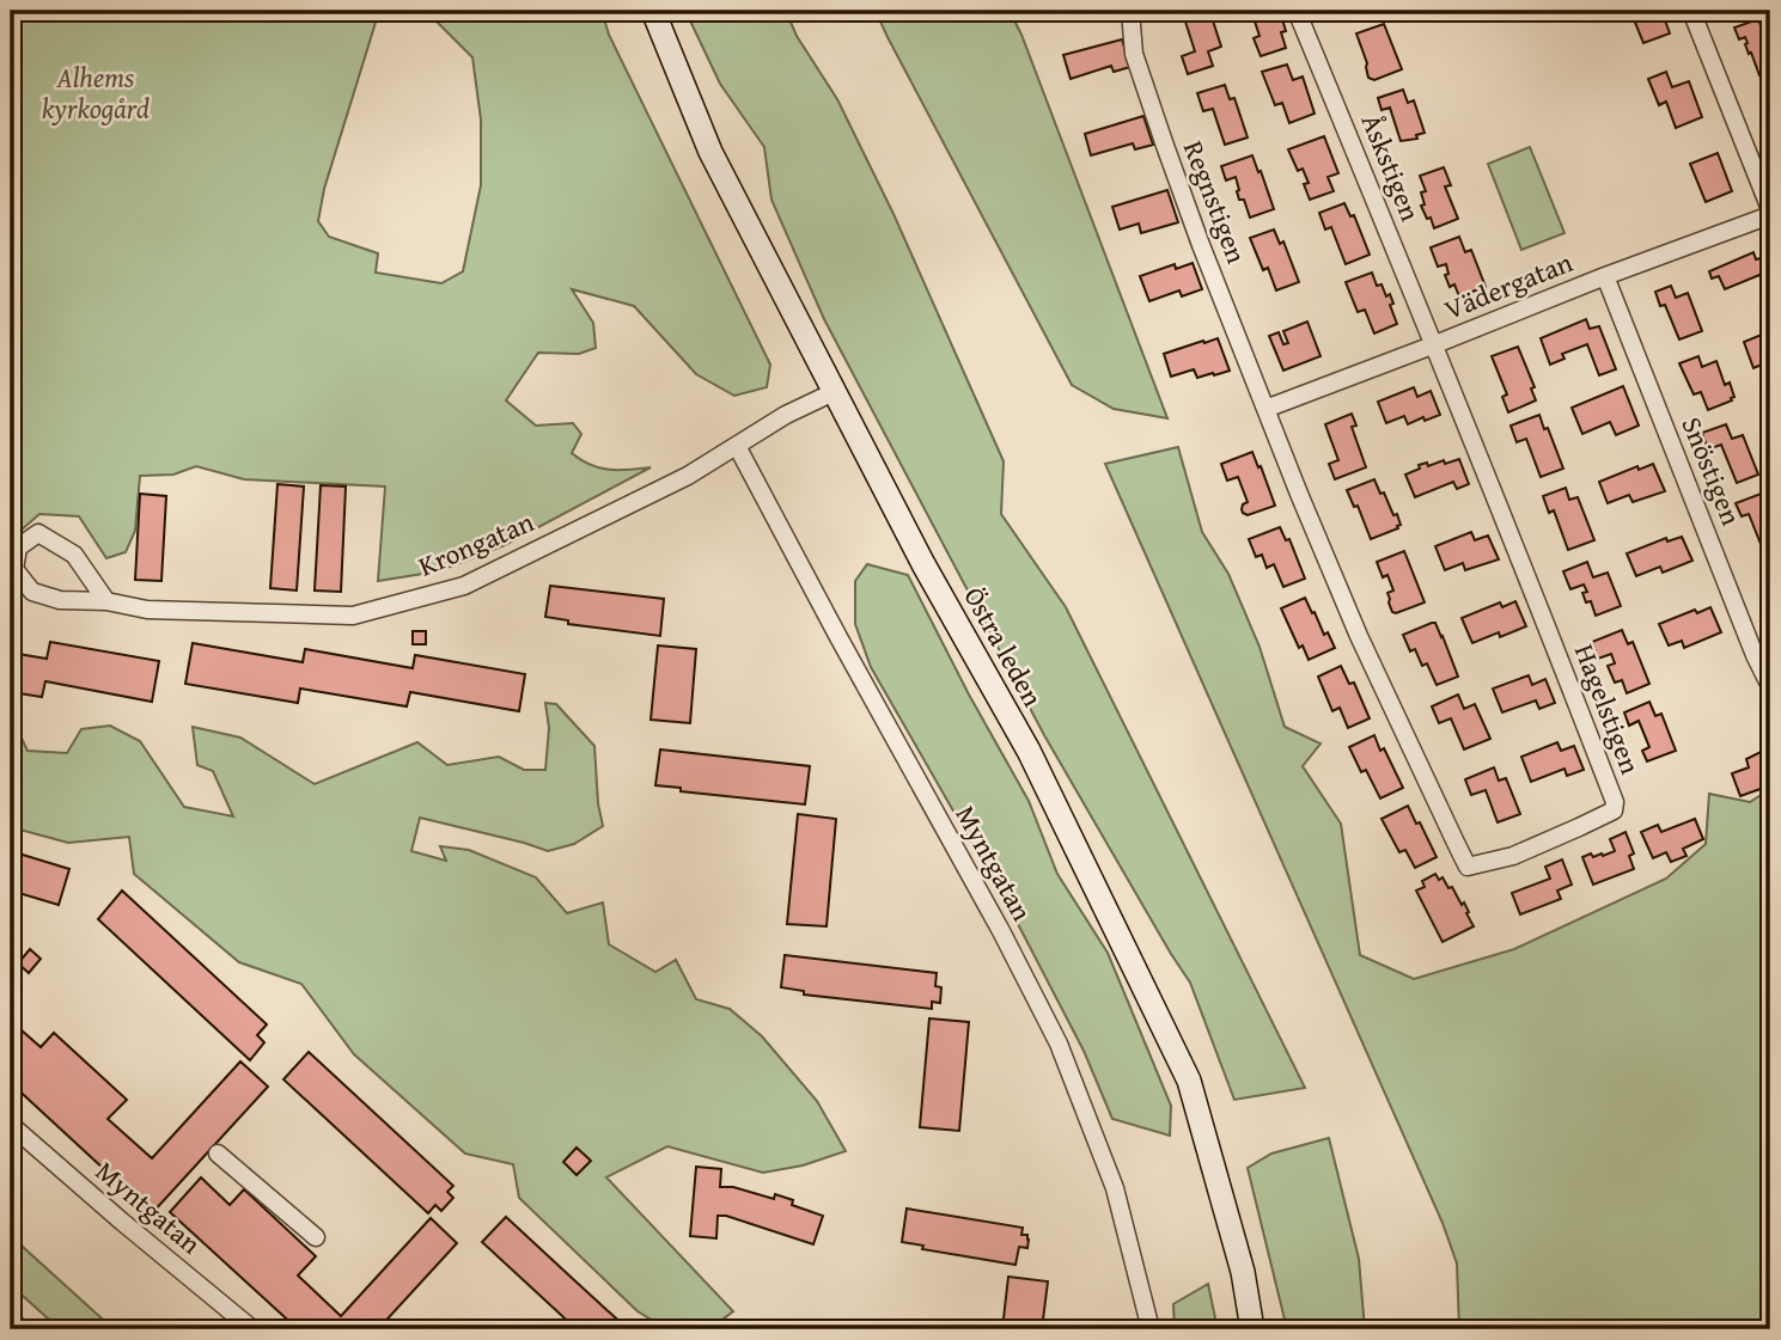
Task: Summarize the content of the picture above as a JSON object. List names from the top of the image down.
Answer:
{
  "streets": {
    "street": [
      "Åskstigen",
      "Regnstigen",
      "Vädergatan",
      "Snöstigen",
      "Krongatan",
      "Östra leden",
      "Hagelstigen",
      "Myntgatan"
    ]
  },
  "crossings": [
    ["Åskstigen", "Vädergatan"],
    ["Åskstigen", "Hagelstigen"],
    ["Regnstigen", "Vädergatan"],
    ["Regnstigen", "Hagelstigen"],
    ["Vädergatan", "Snöstigen"],
    ["Vädergatan", "Hagelstigen"],
    ["Krongatan", "Östra leden"],
    ["Krongatan", "Myntgatan"]
  ],
  "parks": ["Alhems kyrkogård"]
}
